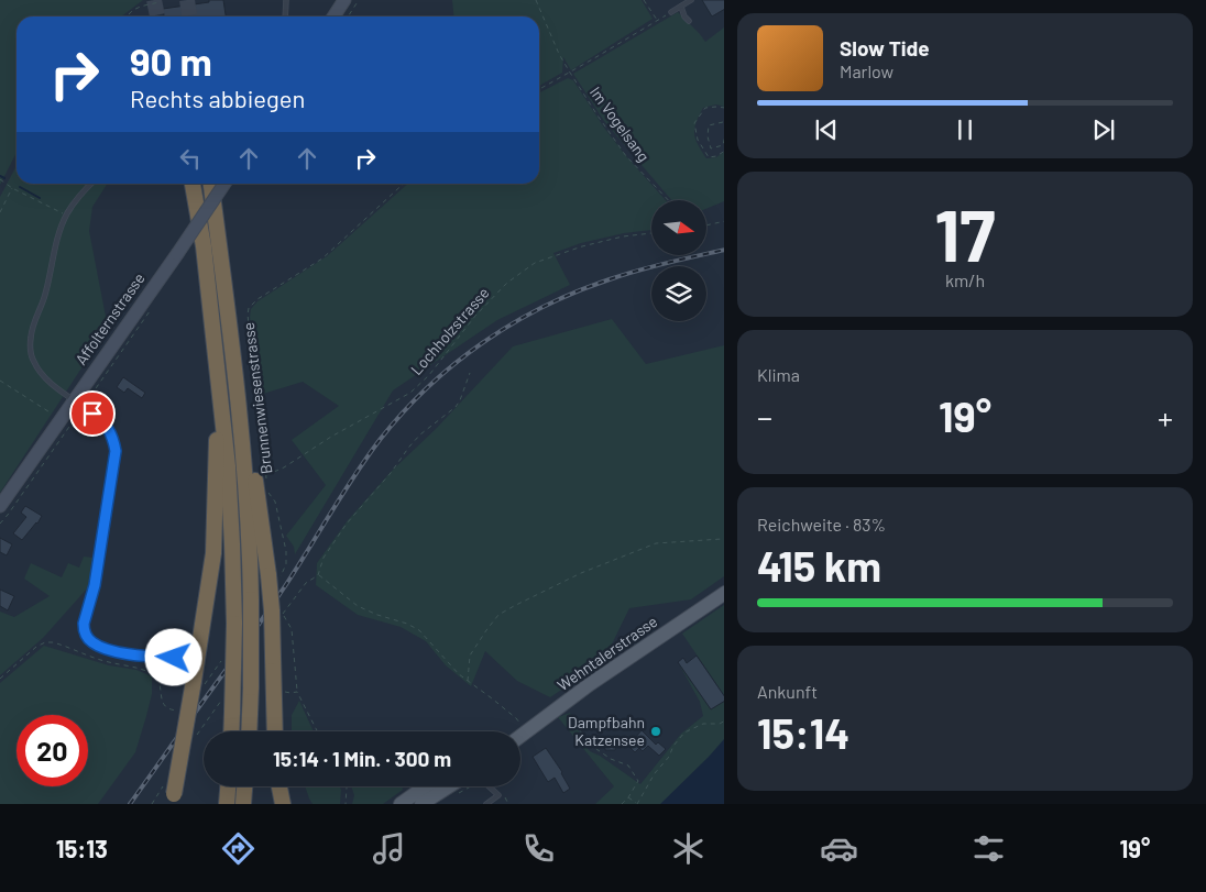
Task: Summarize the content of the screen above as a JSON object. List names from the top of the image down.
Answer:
{
  "streets": {
    "main road": ["Wehntalerstrasse"],
    "street": ["Affolternstrasse"],
    "path": ["Im Vogelsang", "Lochholzstrasse", "Brunnenwiesenstrasse"]
  },
  "crossings": [
    ["Lochholzstrasse", "Brunnenwiesenstrasse"]
  ],
  "places": ["Dampfbahn Katzensee"],
  "north": "right",
  "page": {
    "turn": ["90 m", "Rechts abbiegen"],
    "song": ["Slow Tide", "Marlow"],
    "tile": [
      ["17", "km/h"],
      "Klima",
      ["Reichweite · 83%", "415 km"],
      ["Ankunft", "15:14"]
    ],
    "heat": ["−", "19°", "+"],
    "limit": "20",
    "trip": "15:14 · 1 Min. · 300 m",
    "tabs": ["15:13", "19°"]
  }
}
